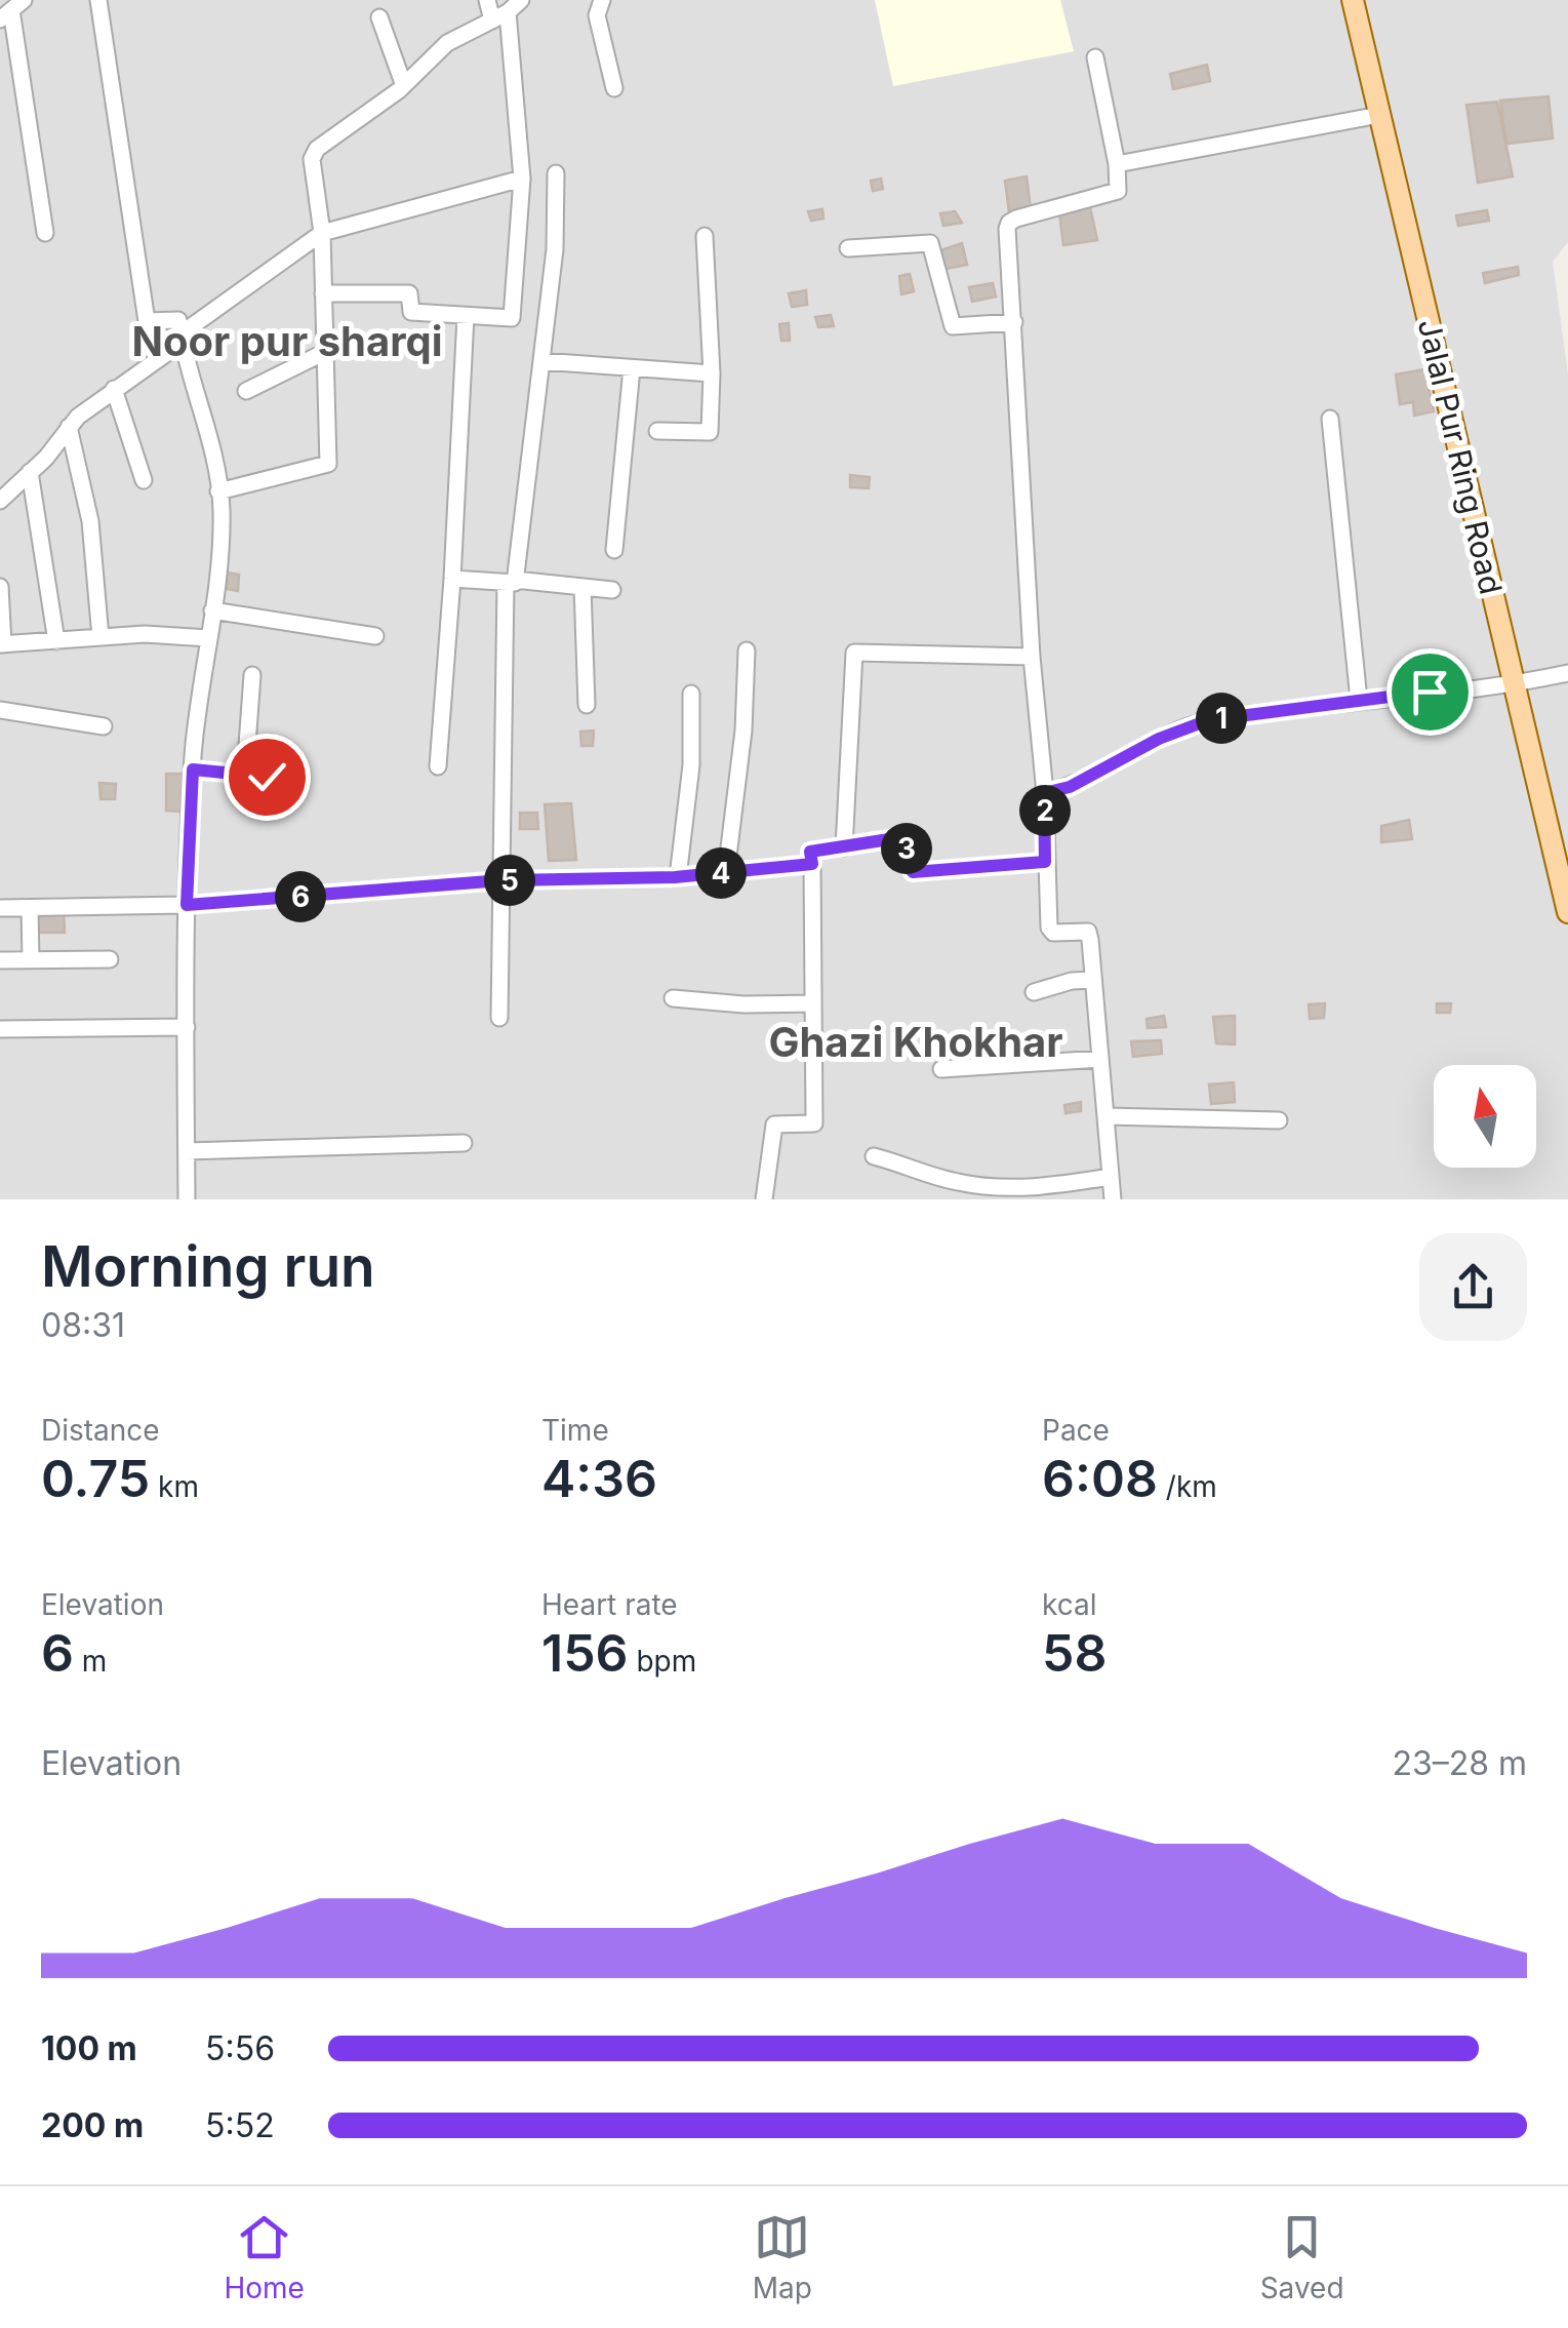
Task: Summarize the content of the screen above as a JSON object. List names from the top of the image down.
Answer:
{
  "streets": {
    "main road": ["Jalal Pur Ring Road"]
  },
  "districts": ["Noor pur sharqi", "Ghazi Khokhar"],
  "north": "top",
  "page": {
    "pins": [
      "1",
      "2",
      "3",
      "4",
      "5",
      "6"
    ],
    "heading": ["Morning run", "08:31"],
    "stats": [
      ["Distance", "0.75 km"],
      ["Time", "4:36"],
      ["Pace", "6:08 /km"],
      ["Elevation", "6 m"],
      ["Heart rate", "156 bpm"],
      ["kcal", "58"]
    ],
    "chart": ["Elevation", "23–28 m"],
    "list": [
      {
        "name": "100 m",
        "note": "5:56"
      },
      {
        "name": "200 m",
        "note": "5:52"
      }
    ],
    "tabs": ["Home", "Map", "Saved"]
  }
}
